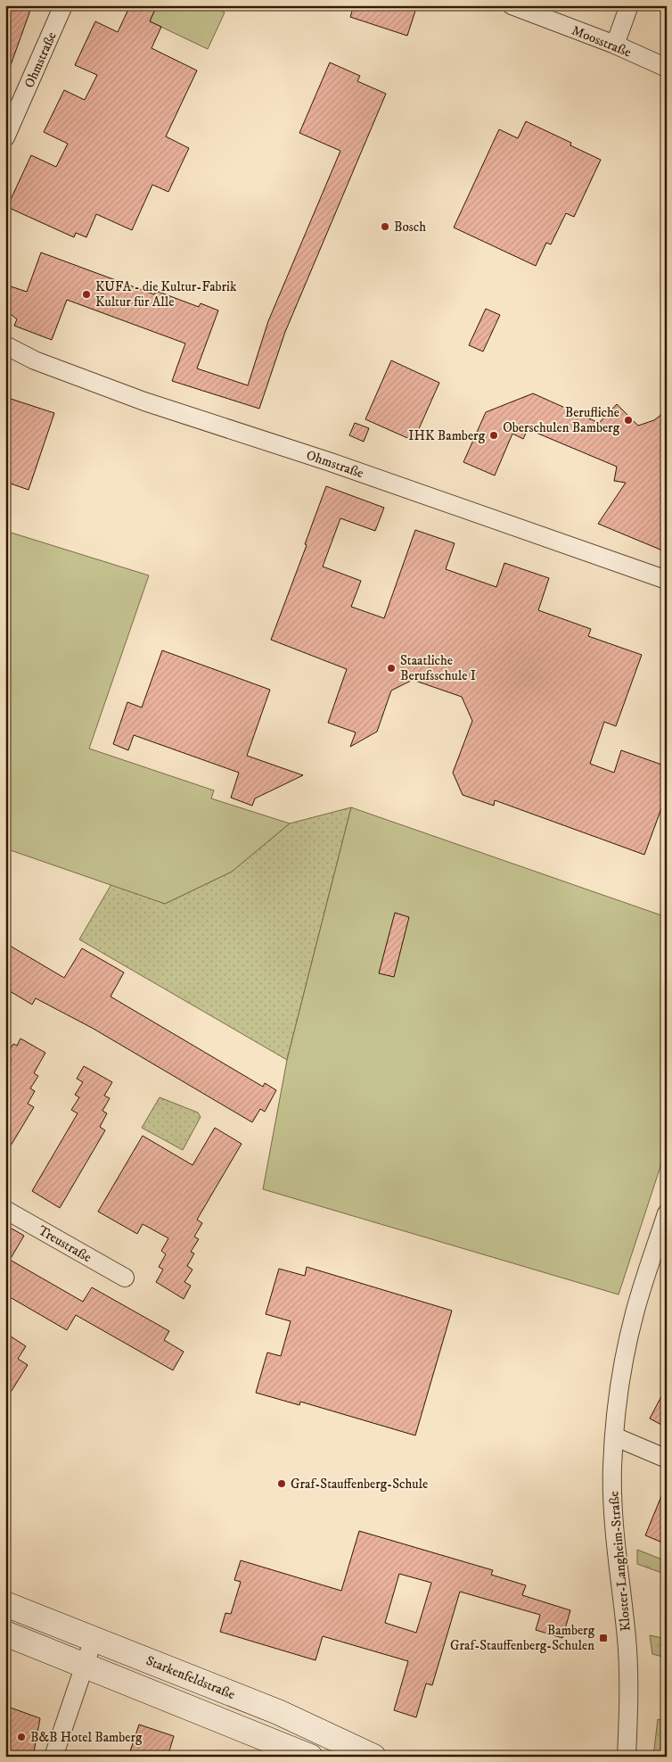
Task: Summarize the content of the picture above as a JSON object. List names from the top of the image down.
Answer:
{
  "streets": {
    "street": [
      "Moosstraße",
      "Ohmstraße",
      "Treustraße",
      "Kloster-Langheim-Straße",
      "Starkenfeldstraße"
    ]
  },
  "places": {
    "other": [
      "Bosch",
      "KUFA - die Kultur-Fabrik Kultur für Alle",
      "Berufliche Oberschulen Bamberg",
      "IHK Bamberg",
      "Staatliche Berufsschule I",
      "Graf-Stauffenberg-Schule",
      "B&B Hotel Bamberg"
    ],
    "transit": ["Bamberg Graf-Stauffenberg-Schulen"]
  }
}
